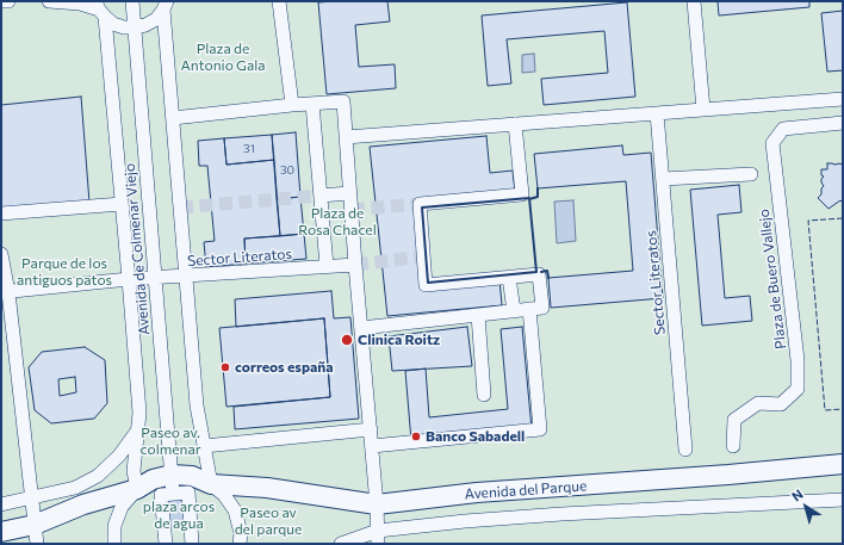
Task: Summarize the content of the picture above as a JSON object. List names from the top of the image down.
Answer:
{
  "streets": {
    "street": [
      "Avenida de Colmenar Viejo",
      "Sector Literatos",
      "Plaza de Buero Vallejo",
      "Avenida del Parque"
    ]
  },
  "crossings": [
    ["Avenida de Colmenar Viejo", "Sector Literatos"],
    ["Avenida de Colmenar Viejo", "Avenida del Parque"]
  ],
  "parks": [
    "Plaza de Antonio Gala",
    "Plaza de Rosa Chacel",
    "Parque de los antiguos patos",
    "Paseo av. colmenar",
    "plaza arcos de agua",
    "Paseo av del parque"
  ],
  "places": ["Clinica Roitz", "correos españa", "Banco Sabadell"],
  "house_numbers": ["31", "30"],
  "north": "top left"
}
